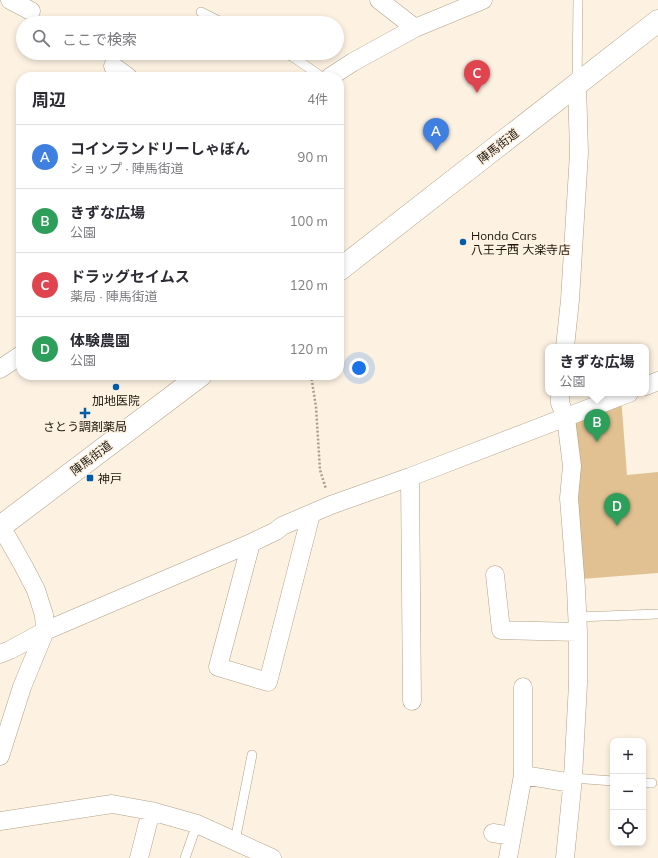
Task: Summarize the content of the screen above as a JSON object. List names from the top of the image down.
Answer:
{
  "streets": {
    "main road": ["陣馬街道"]
  },
  "places": {
    "other": ["Honda Cars 八王子西 大楽寺店", "加地医院"],
    "health": ["さとう調剤薬局"],
    "transit": ["神戸"]
  },
  "page": {
    "search": "ここで検索",
    "pins": [
      "C",
      "A",
      "B",
      "D"
    ],
    "heading": ["周辺", "4件"],
    "list": [
      {
        "mark": "A",
        "name": "コインランドリーしゃぼん",
        "note": "ショップ · 陣馬街道",
        "value": "90 m"
      },
      {
        "mark": "B",
        "name": "きずな広場",
        "note": "公園",
        "value": "100 m"
      },
      {
        "mark": "C",
        "name": "ドラッグセイムス",
        "note": "薬局 · 陣馬街道",
        "value": "120 m"
      },
      {
        "mark": "D",
        "name": "体験農園",
        "note": "公園",
        "value": "120 m"
      }
    ],
    "popup": ["きずな広場", "公園"],
    "map_buttons": ["+", "−"]
  }
}
